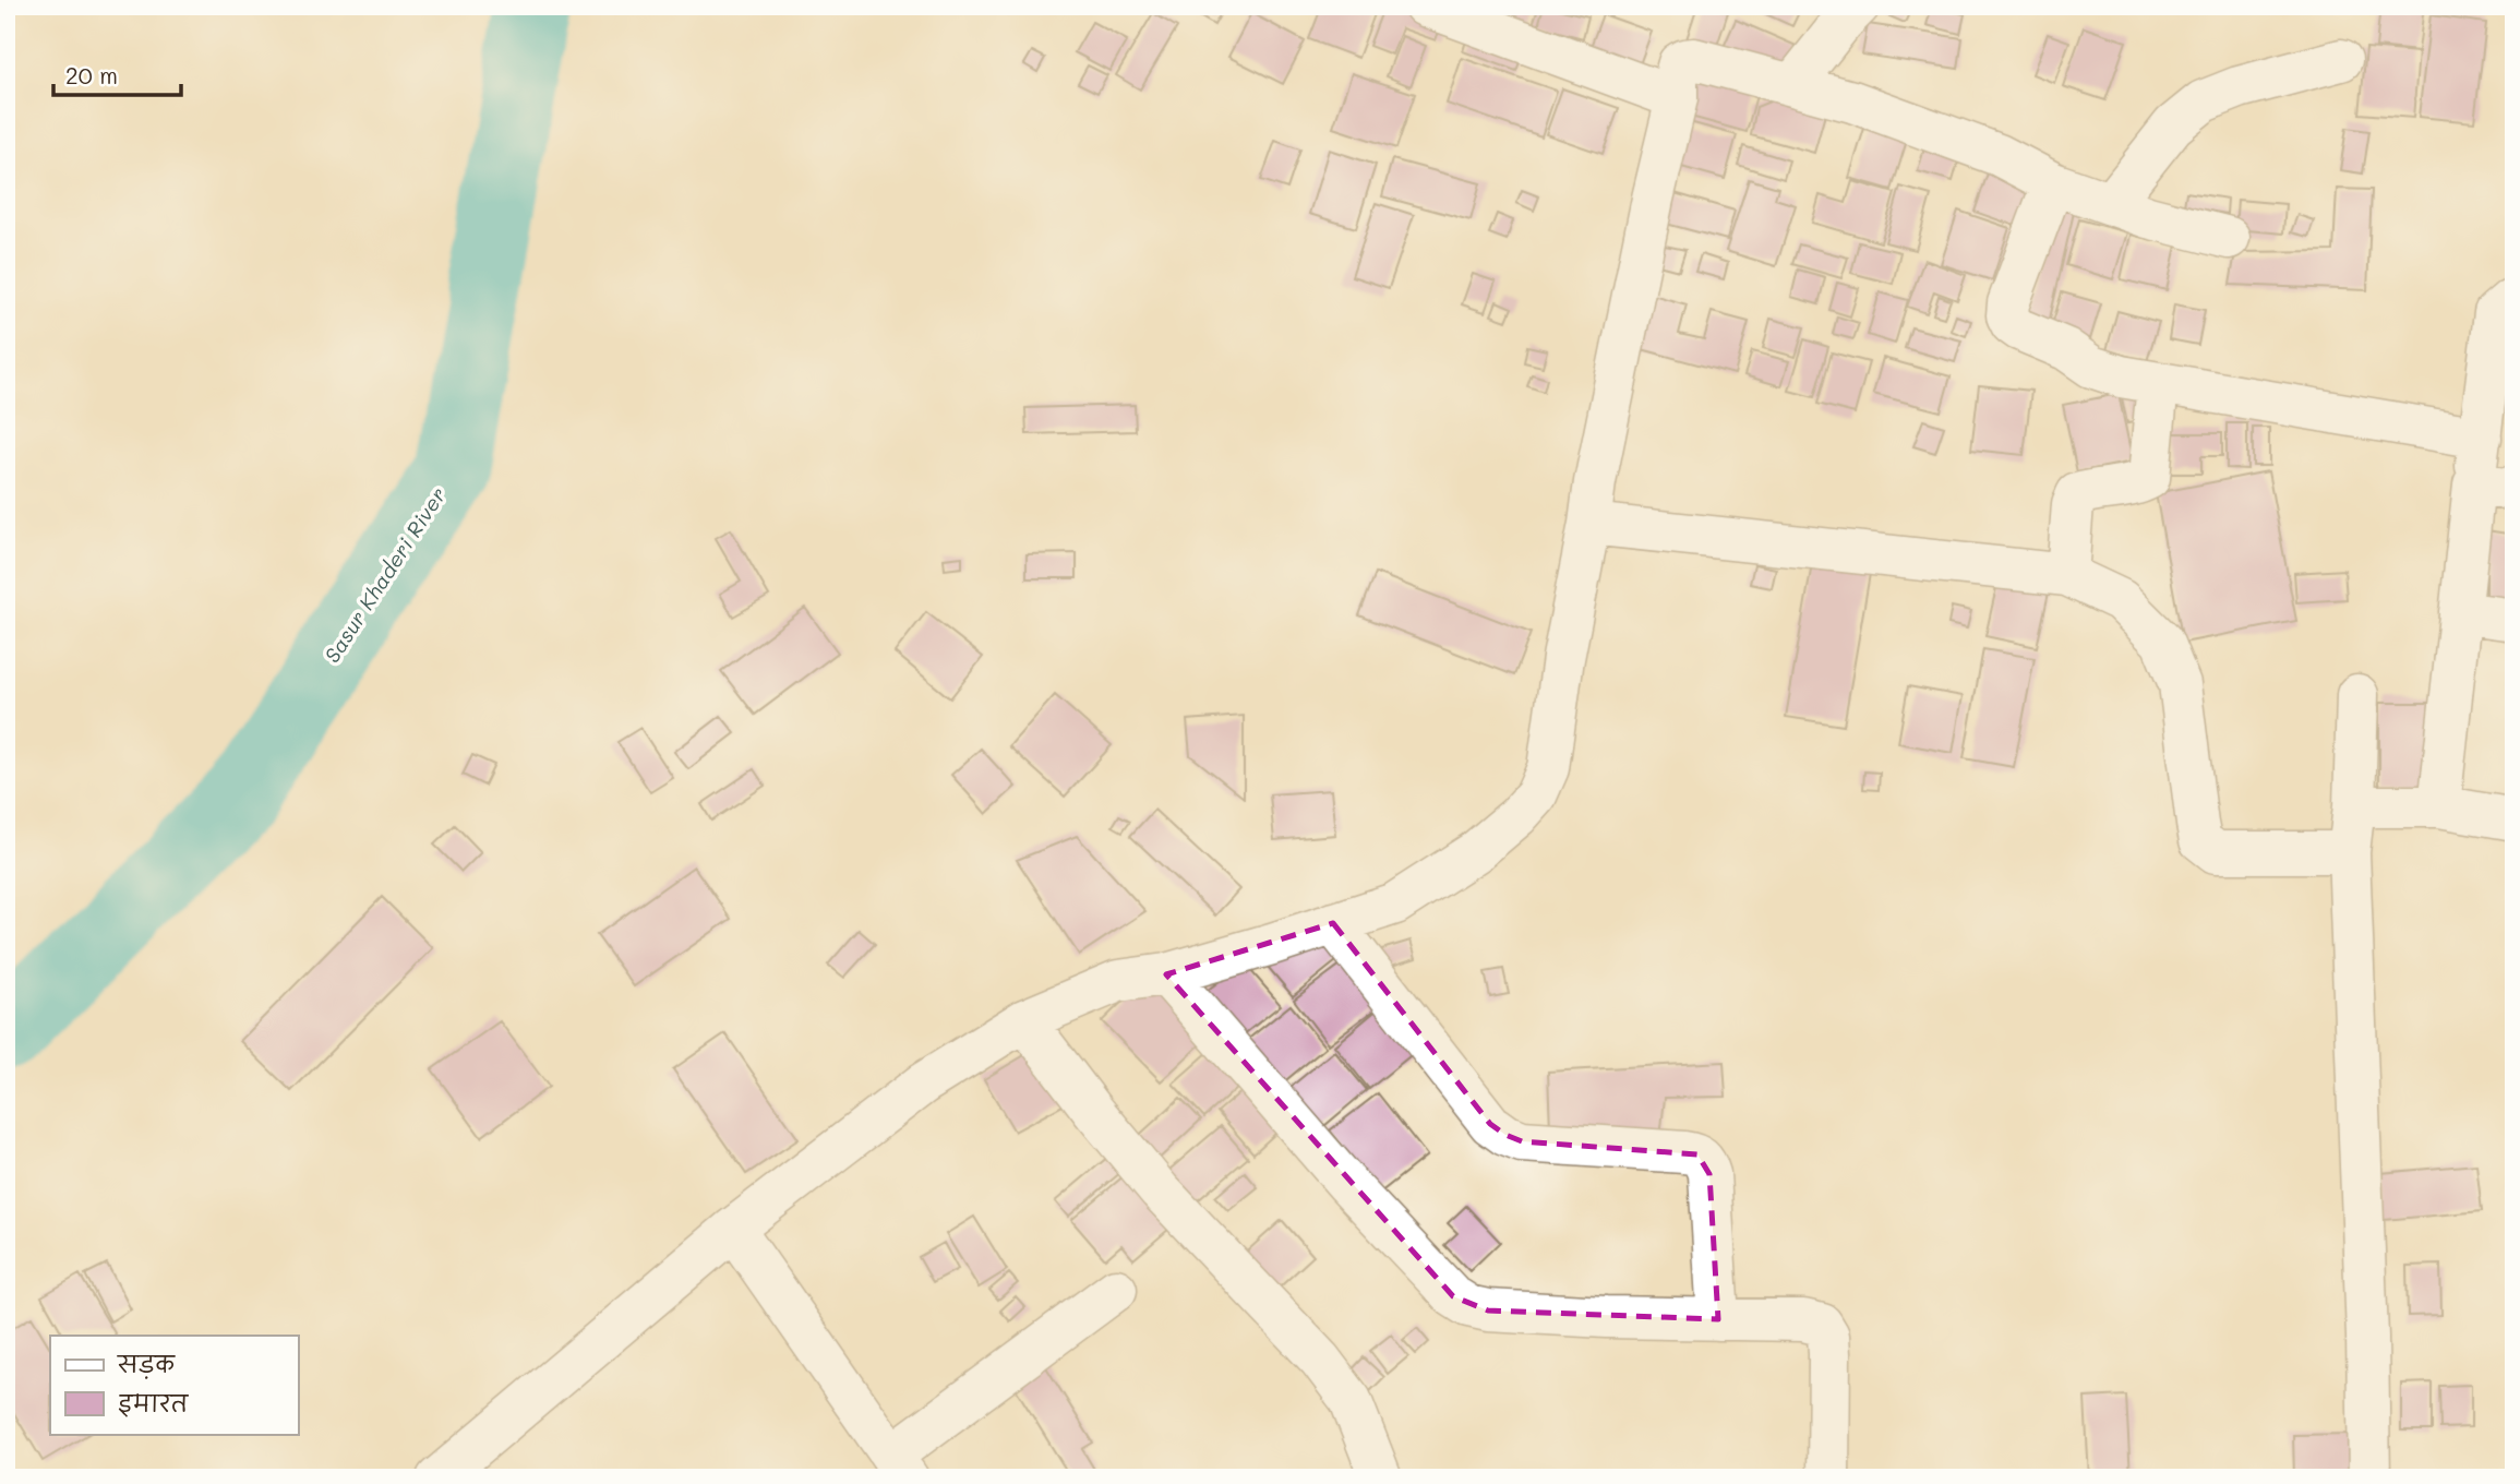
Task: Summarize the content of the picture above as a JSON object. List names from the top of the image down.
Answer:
{
  "water": ["Sasur Khaderi River"],
  "legend": ["सड़क", "इमारत"],
  "scale_bar": "20 m"
}
